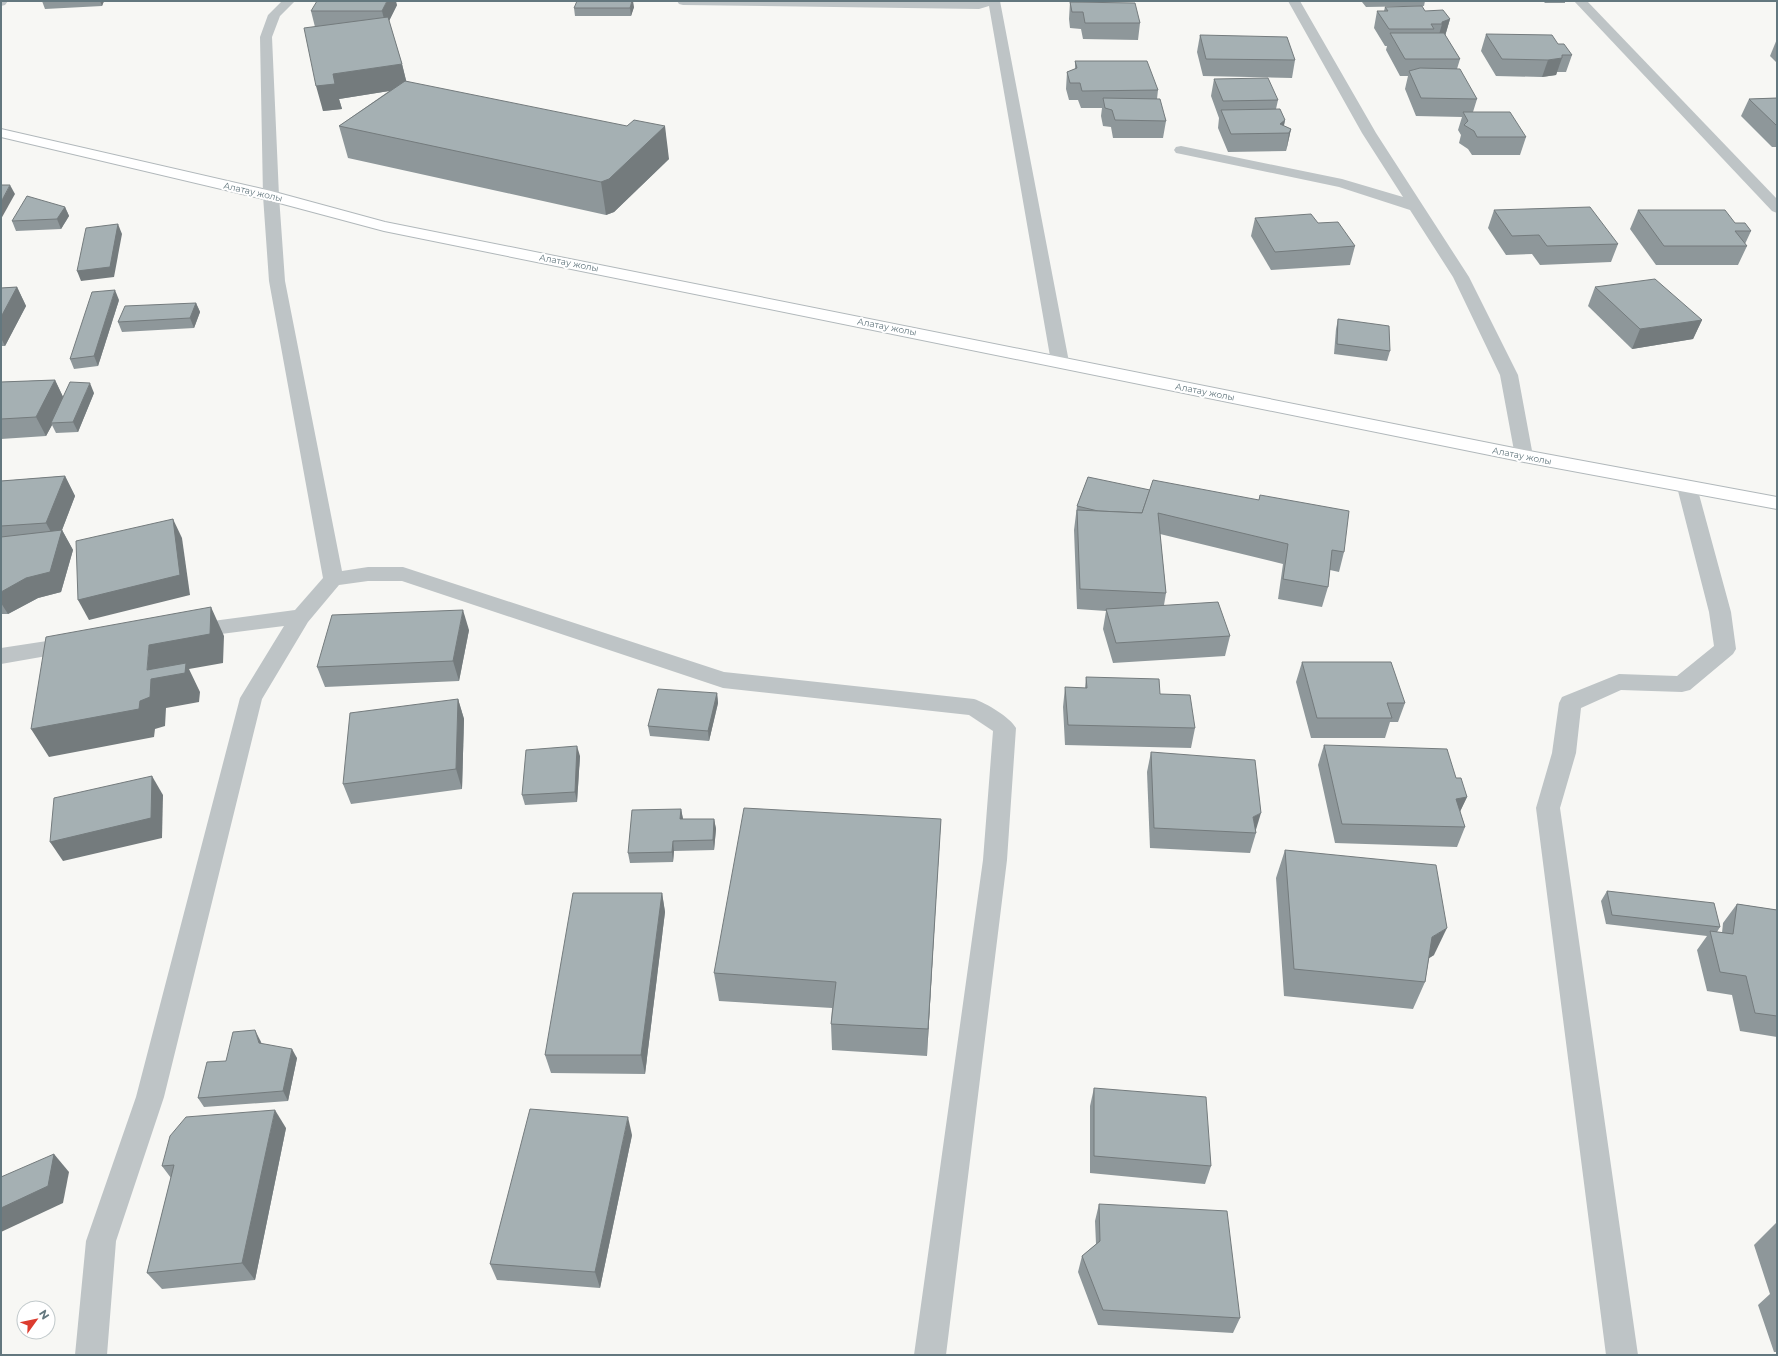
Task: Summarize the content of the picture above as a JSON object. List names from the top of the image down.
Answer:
{
  "streets": {
    "main road": ["Алатау жолы"]
  },
  "north": "top right"
}
